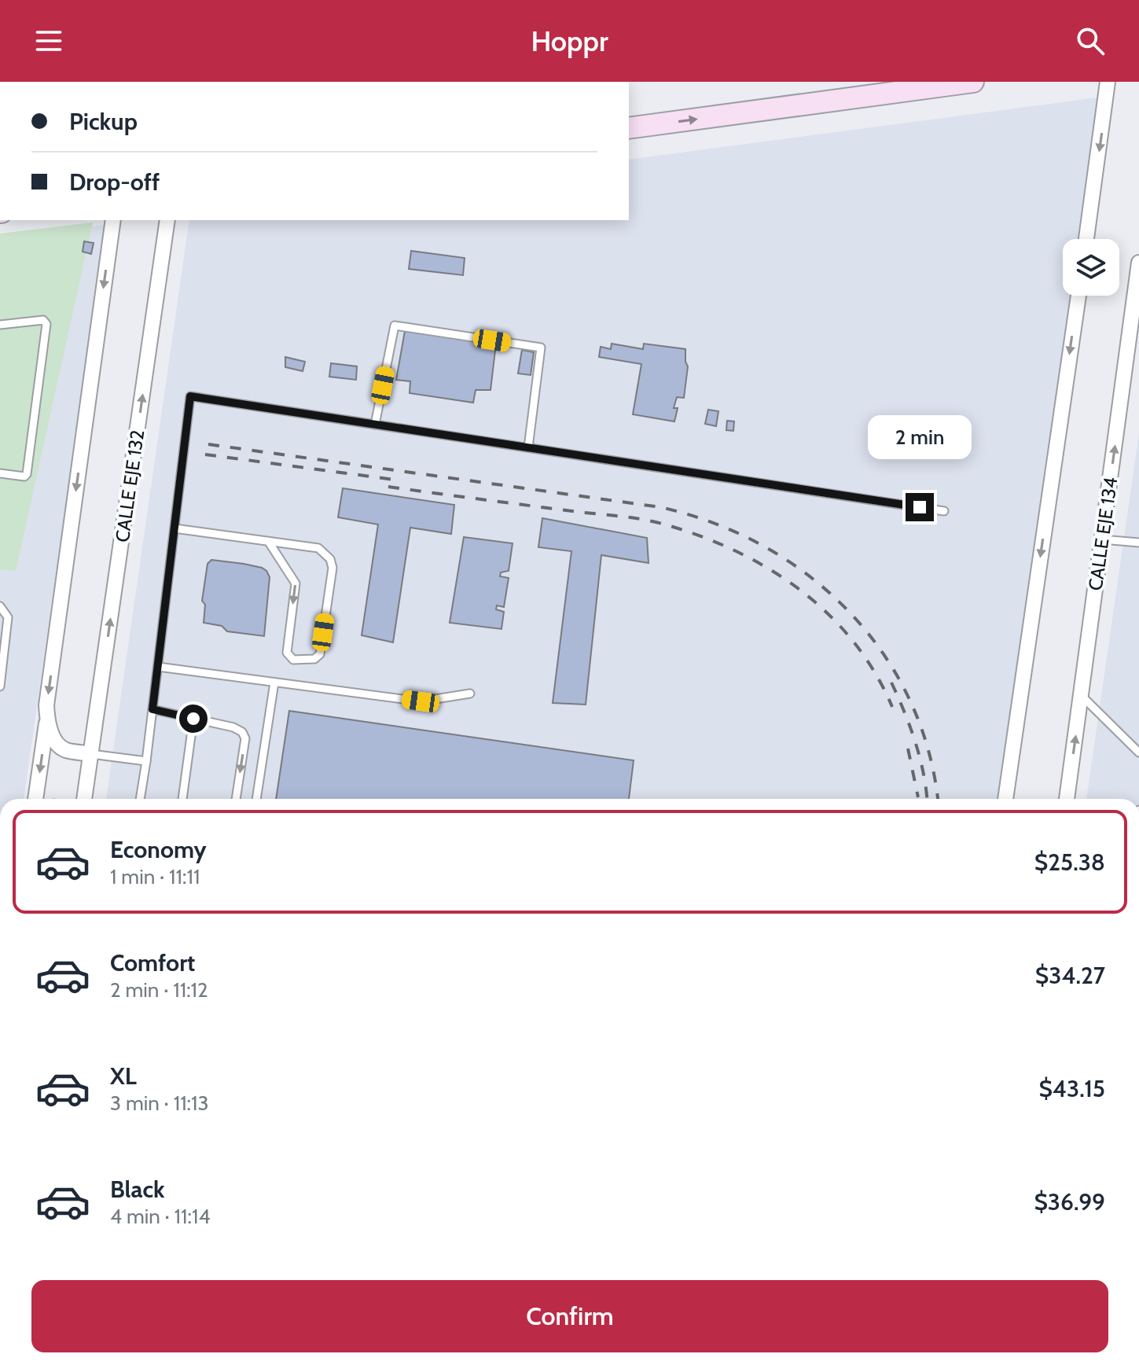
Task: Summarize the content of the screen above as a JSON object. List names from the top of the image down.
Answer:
{
  "streets": {
    "street": ["CALLE EJE 132", "CALLE EJE 134"]
  },
  "page": {
    "header": "Hoppr",
    "banner": ["Pickup", "Drop-off"],
    "bubble": "2 min",
    "list": [
      {
        "name": "Economy",
        "note": "1 min · 11:11",
        "value": "$25.38"
      },
      {
        "name": "Comfort",
        "note": "2 min · 11:12",
        "value": "$34.27"
      },
      {
        "name": "XL",
        "note": "3 min · 11:13",
        "value": "$43.15"
      },
      {
        "name": "Black",
        "note": "4 min · 11:14",
        "value": "$36.99"
      }
    ],
    "buttons": "Confirm"
  }
}
